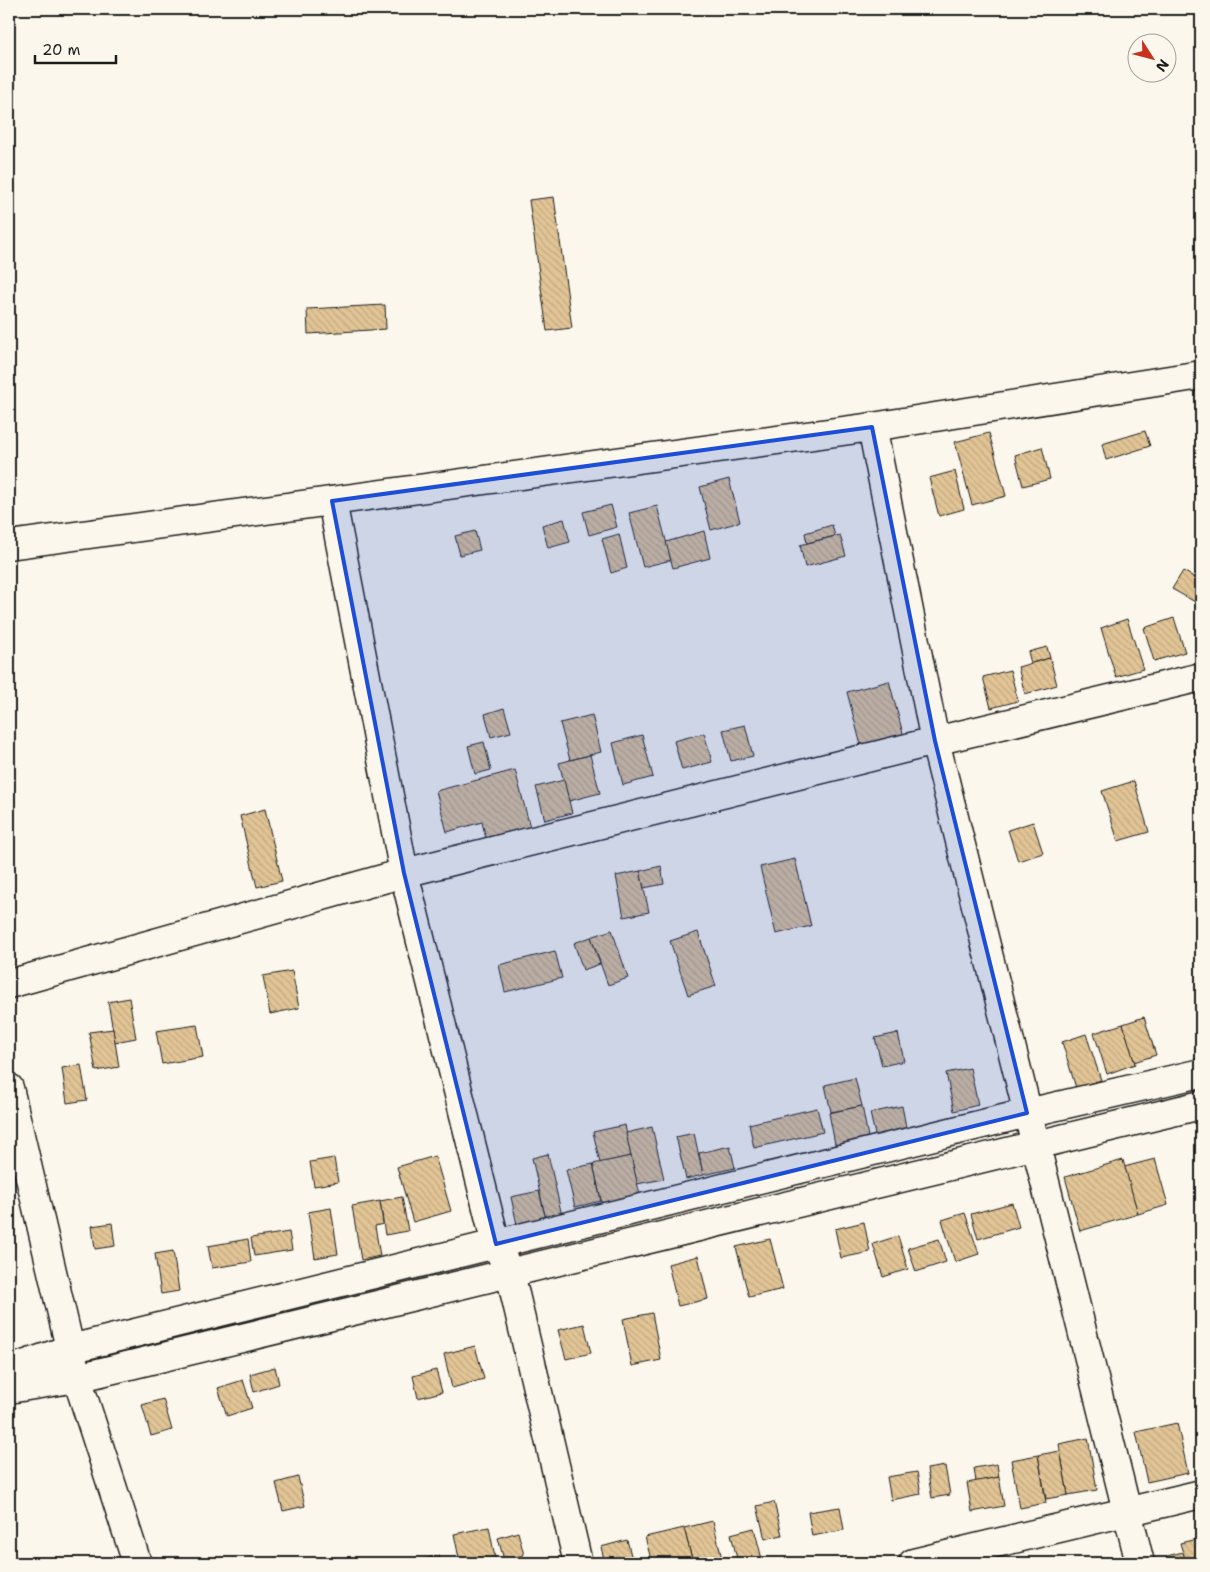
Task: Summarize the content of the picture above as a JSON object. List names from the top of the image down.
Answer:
{
  "scale_bar": "20 m",
  "north": "bottom right"
}
